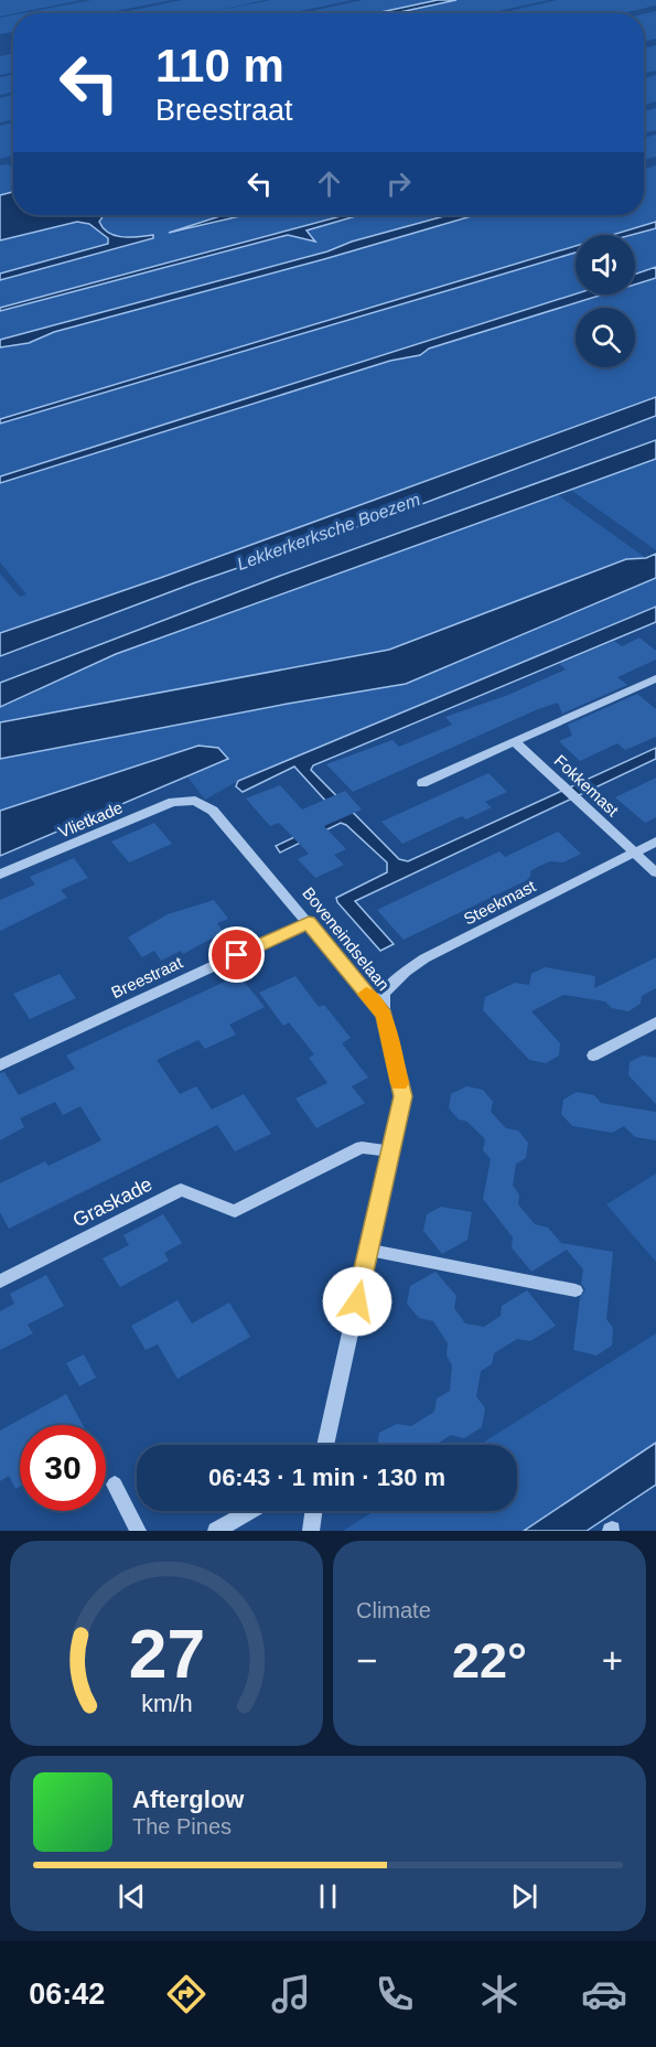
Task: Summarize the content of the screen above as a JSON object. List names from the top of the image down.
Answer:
{
  "streets": {
    "street": [
      "Fokkemast",
      "Vlietkade",
      "Steekmast",
      "Boveneindselaan",
      "Breestraat",
      "Graskade"
    ]
  },
  "crossings": [
    ["Fokkemast", "Steekmast"],
    ["Vlietkade", "Boveneindselaan"],
    ["Steekmast", "Boveneindselaan"],
    ["Boveneindselaan", "Breestraat"],
    ["Boveneindselaan", "Graskade"]
  ],
  "water": ["Lekkerkerksche Boezem"],
  "page": {
    "turn": ["110 m", "Breestraat"],
    "limit": "30",
    "trip": "06:43 · 1 min · 130 m",
    "tile": "Climate",
    "heat": ["−", "22°", "+"],
    "song": ["Afterglow", "The Pines"],
    "tabs": "06:42",
    "gauge": ["27", "km/h"]
  }
}
